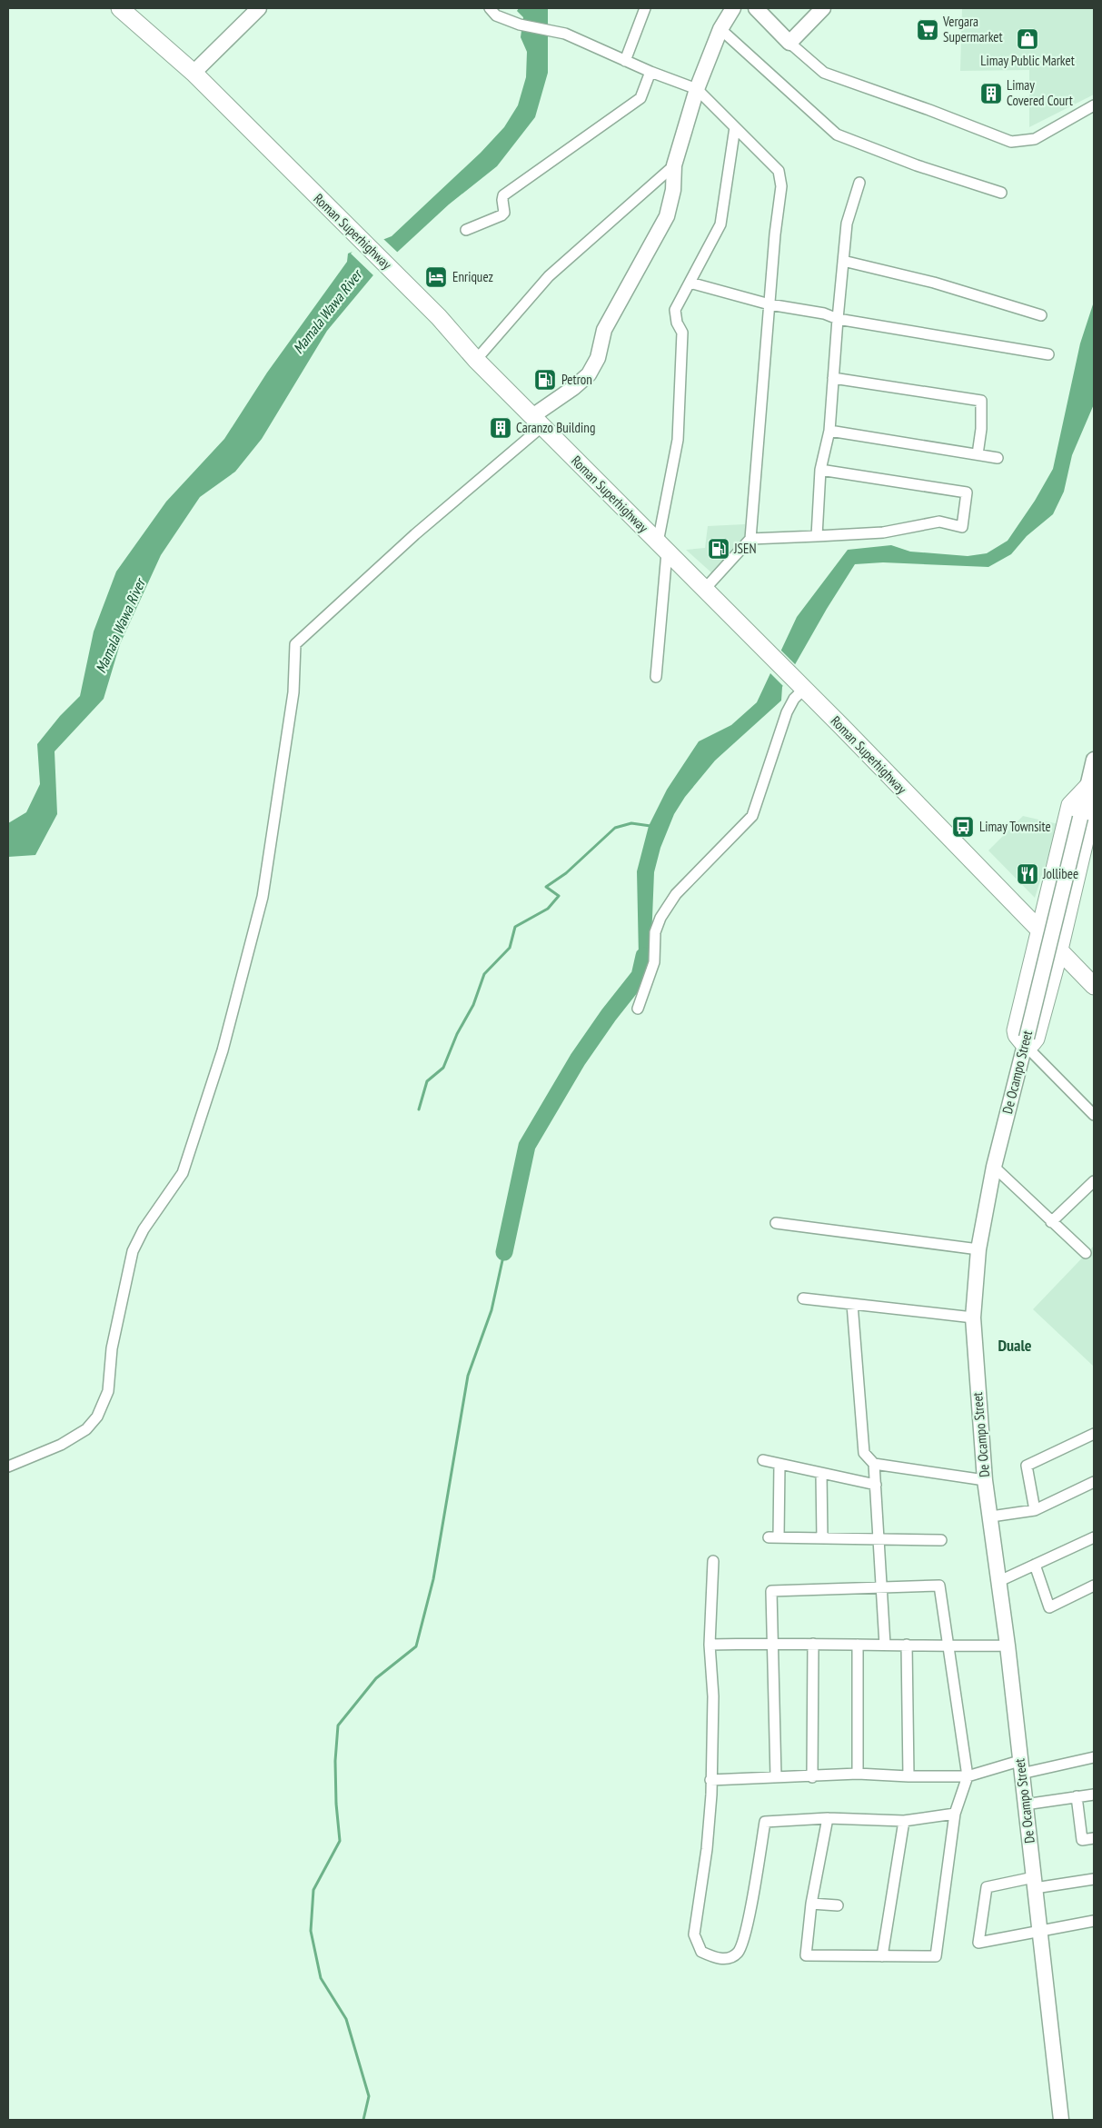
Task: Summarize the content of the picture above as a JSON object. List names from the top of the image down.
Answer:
{
  "streets": {
    "main road": ["Roman Superhighway"],
    "street": ["De Ocampo Street"]
  },
  "districts": ["Duale"],
  "water": ["Mamala Wawa River"],
  "places": {
    "supermarket": ["Vergara Supermarket"],
    "shop": ["Limay Public Market"],
    "building": ["Limay Covered Court", "Caranzo Building"],
    "hotel": ["Enriquez"],
    "fuel station": ["Petron", "JSEN"],
    "bus stop": ["Limay Townsite"],
    "restaurant": ["Jollibee"]
  }
}
